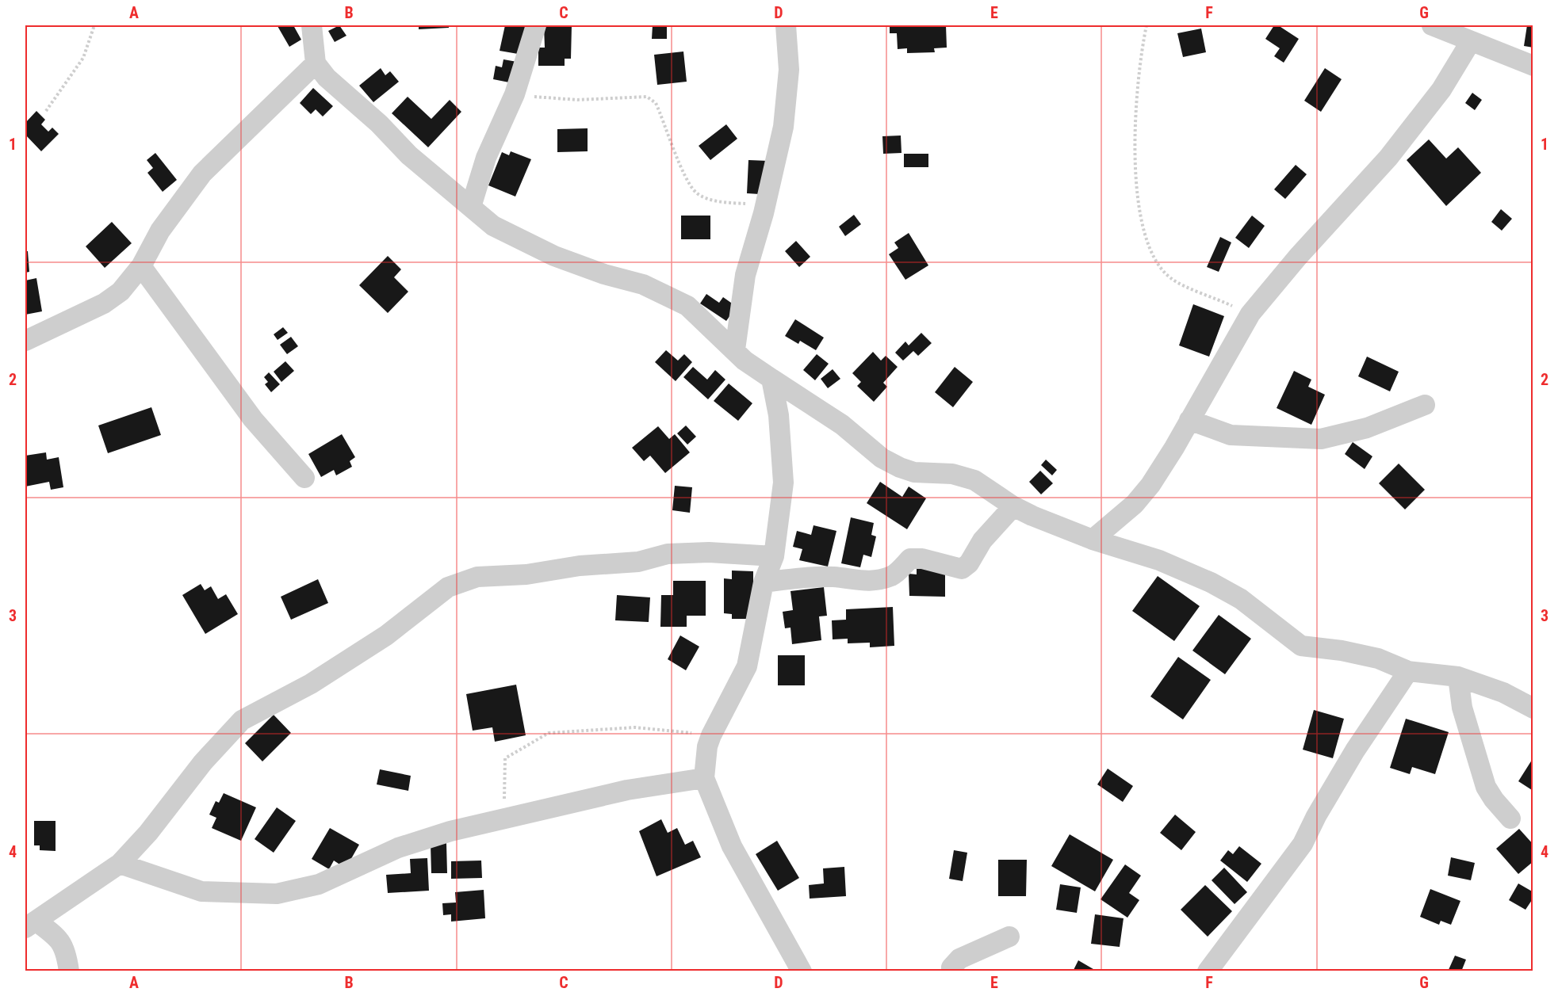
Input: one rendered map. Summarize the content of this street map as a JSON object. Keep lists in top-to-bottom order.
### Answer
{
  "grid": {
    "columns": [
      "A",
      "B",
      "C",
      "D",
      "E",
      "F",
      "G"
    ],
    "rows": [
      "1",
      "2",
      "3",
      "4"
    ]
  }
}
